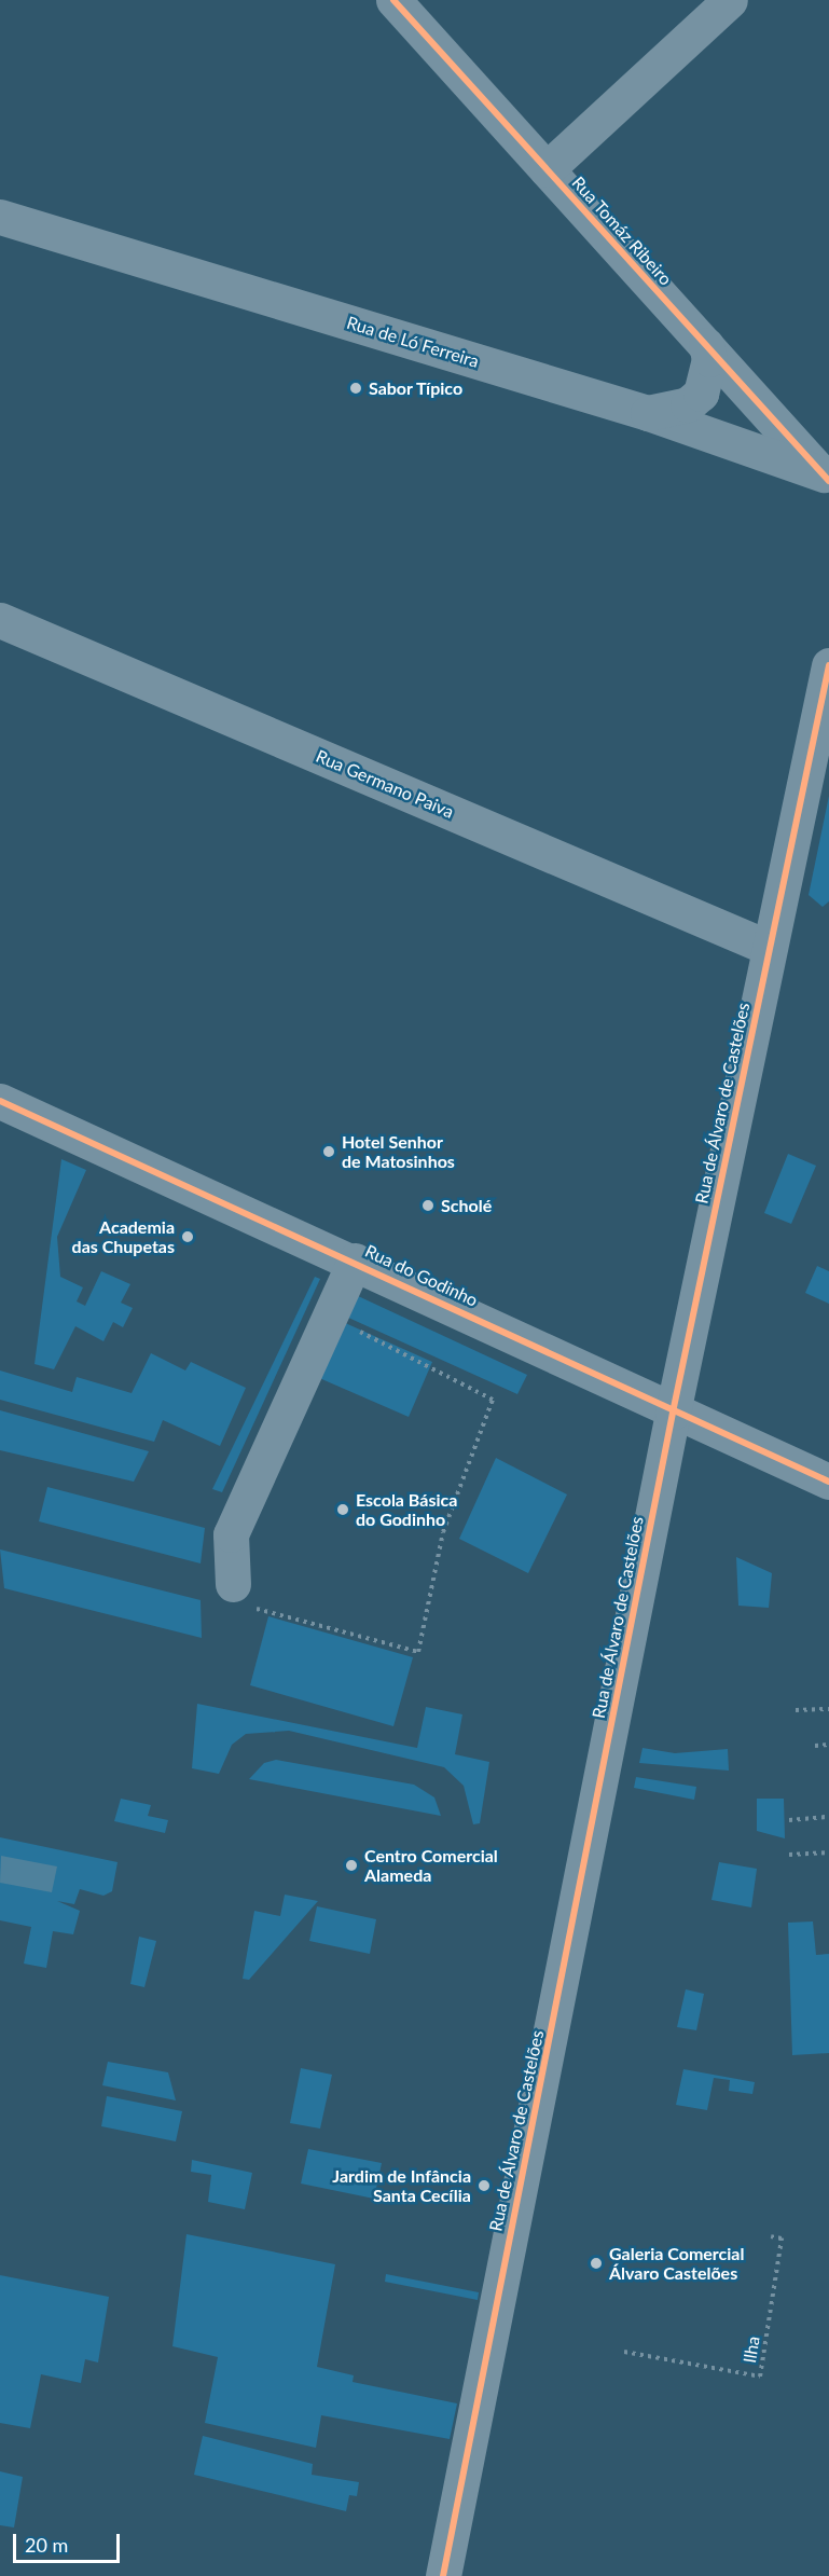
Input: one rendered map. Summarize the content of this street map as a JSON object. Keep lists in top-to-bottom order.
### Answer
{
  "streets": {
    "street": [
      "Rua Tomáz Ribeiro",
      "Rua de Ló Ferreira",
      "Rua Germano Paiva",
      "Rua de Álvaro de Castelões",
      "Rua do Godinho"
    ],
    "path": ["Ilha"]
  },
  "crossings": [
    ["Rua Tomáz Ribeiro", "Rua de Ló Ferreira"],
    ["Rua Germano Paiva", "Rua de Álvaro de Castelões"],
    ["Rua de Álvaro de Castelões", "Rua do Godinho"]
  ],
  "places": [
    "Sabor Típico",
    "Hotel Senhor de Matosinhos",
    "Scholé",
    "Academia das Chupetas",
    "Escola Básica do Godinho",
    "Centro Comercial Alameda",
    "Jardim de Infância Santa Cecília",
    "Galeria Comercial Álvaro Castelões"
  ],
  "scale_bar": "20 m"
}
